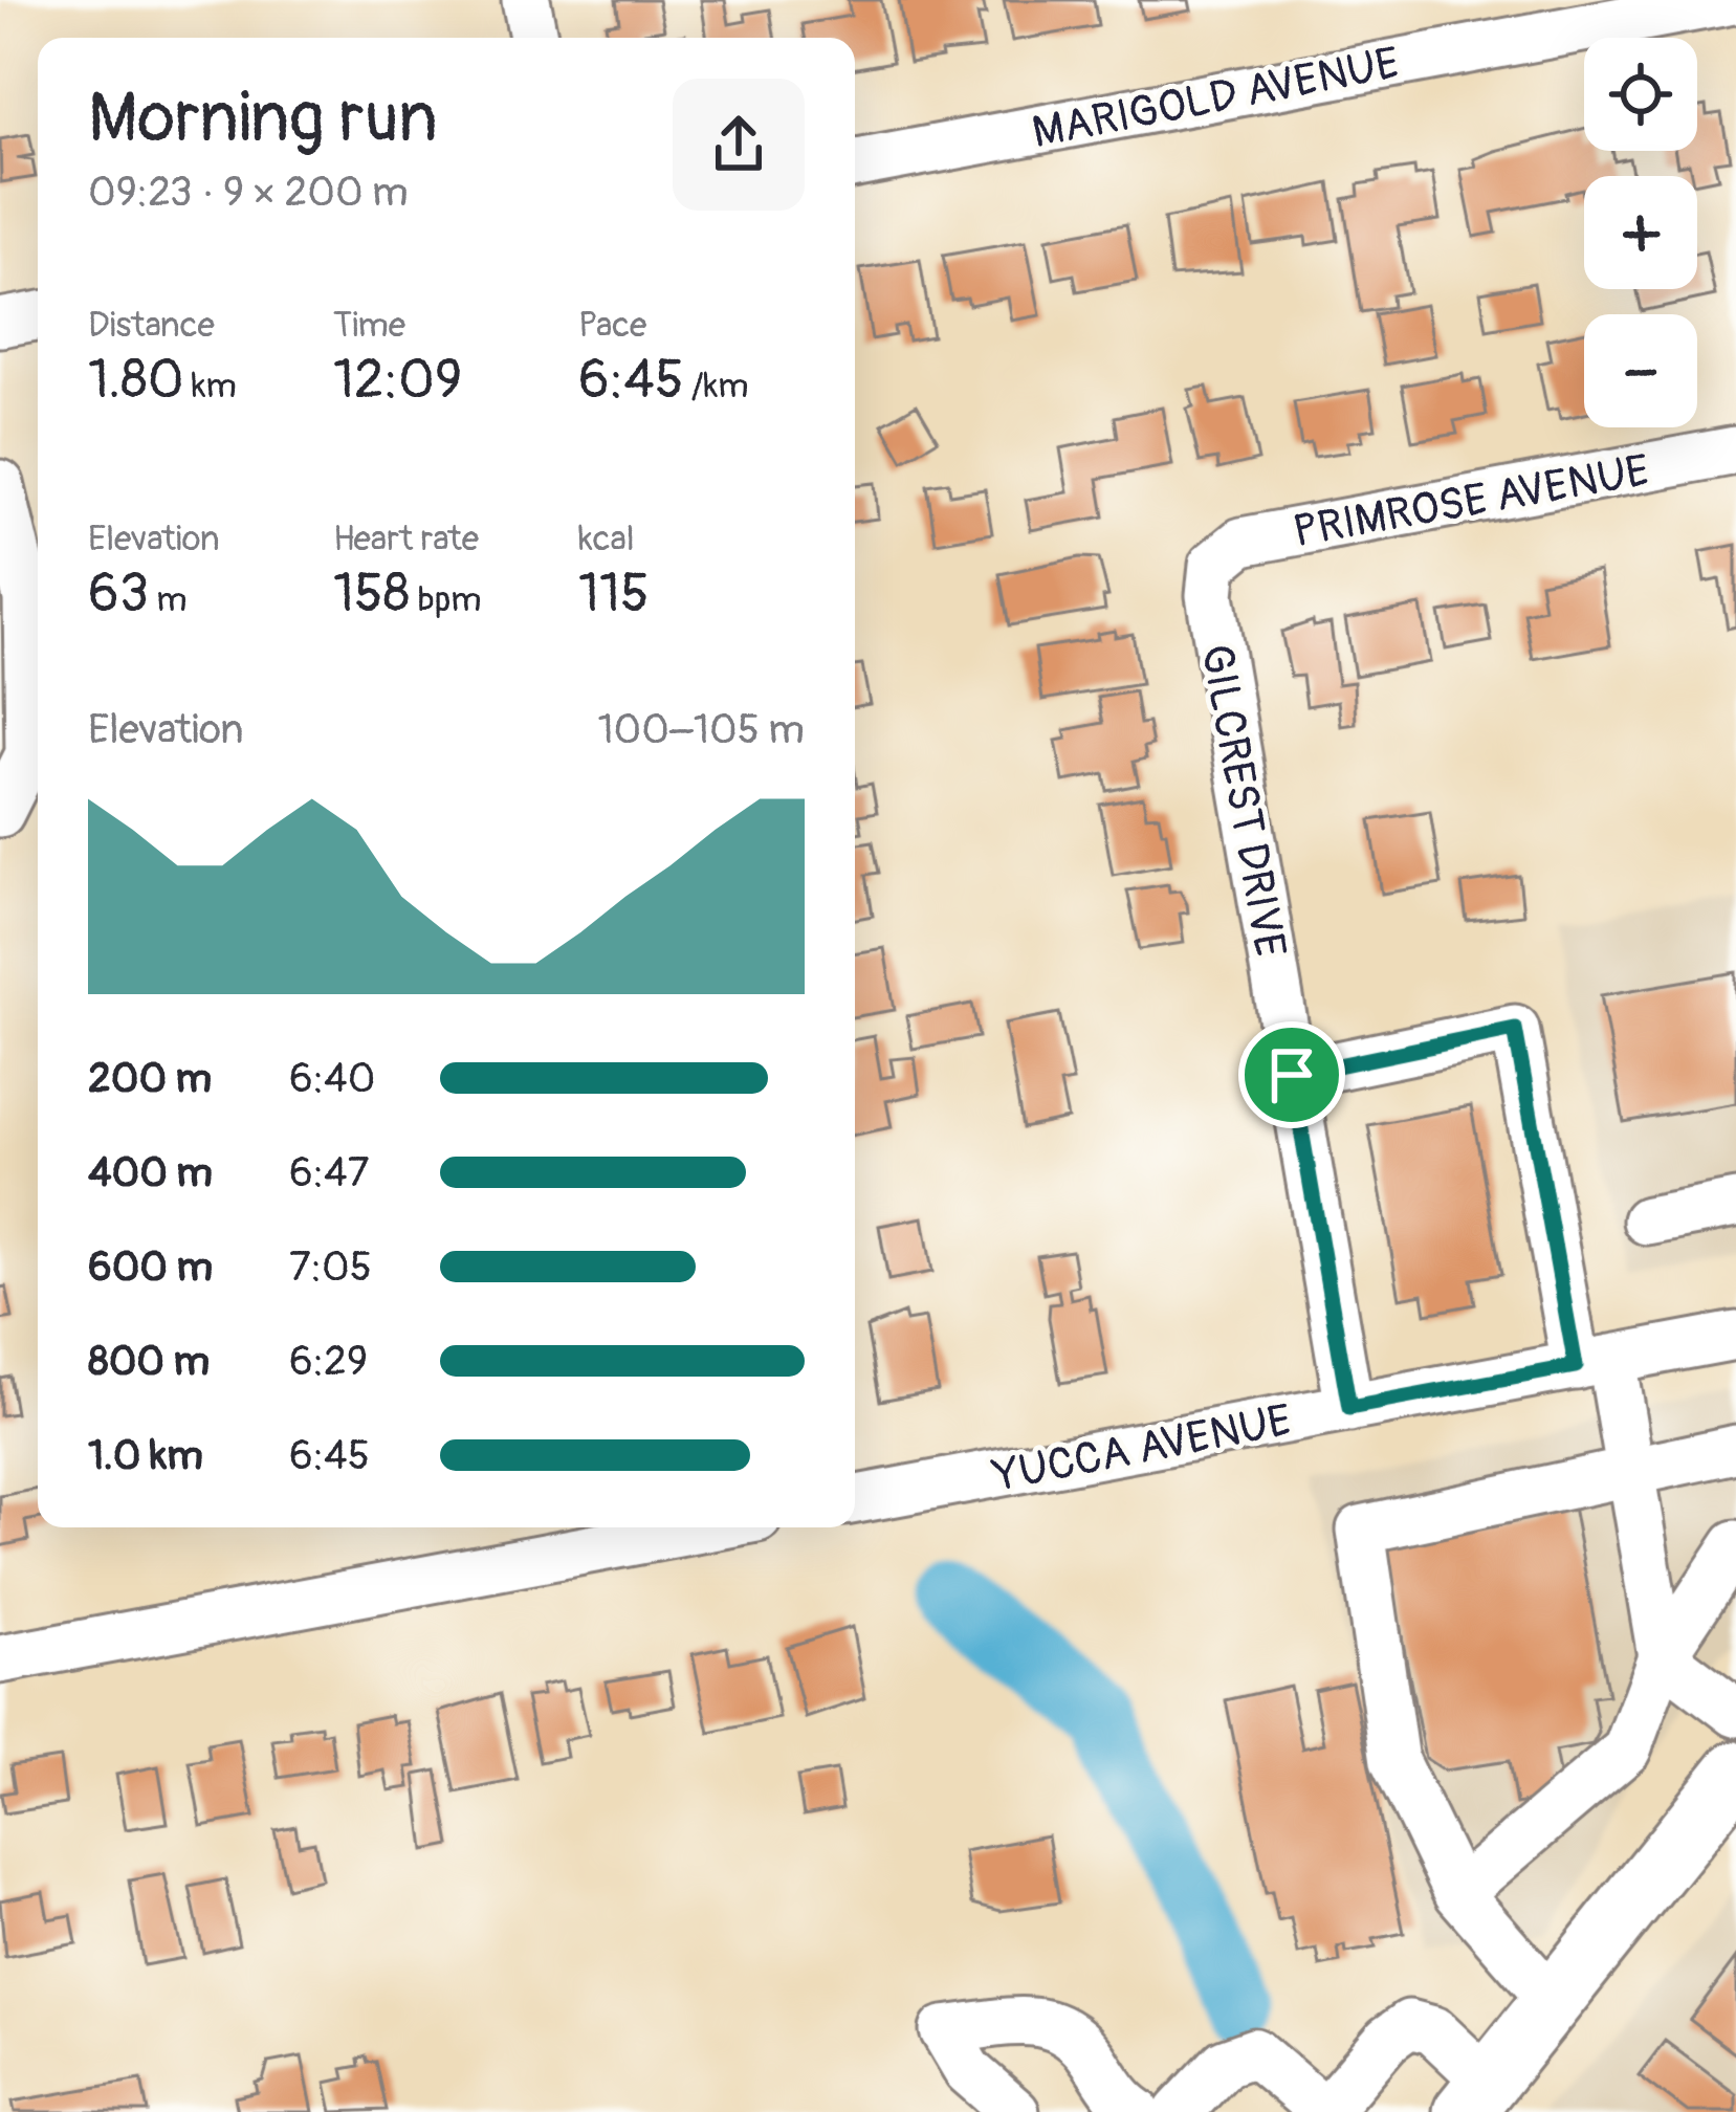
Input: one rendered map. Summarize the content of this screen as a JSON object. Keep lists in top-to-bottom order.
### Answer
{
  "streets": {
    "street": [
      "MARIGOLD AVENUE",
      "PRIMROSE AVENUE",
      "GILCREST DRIVE",
      "YUCCA AVENUE"
    ]
  },
  "crossings": [
    ["PRIMROSE AVENUE", "GILCREST DRIVE"],
    ["GILCREST DRIVE", "YUCCA AVENUE"]
  ],
  "page": {
    "map_buttons": ["+", "−"],
    "heading": ["Morning run", "09:23 · 9 × 200 m"],
    "stats": [
      ["Distance", "1.80 km"],
      ["Time", "12:09"],
      ["Pace", "6:45 /km"],
      ["Elevation", "63 m"],
      ["Heart rate", "158 bpm"],
      ["kcal", "115"]
    ],
    "chart": ["Elevation", "100–105 m"],
    "list": [
      {
        "name": "200 m",
        "note": "6:40"
      },
      {
        "name": "400 m",
        "note": "6:47"
      },
      {
        "name": "600 m",
        "note": "7:05"
      },
      {
        "name": "800 m",
        "note": "6:29"
      },
      {
        "name": "1.0 km",
        "note": "6:45"
      }
    ]
  }
}
